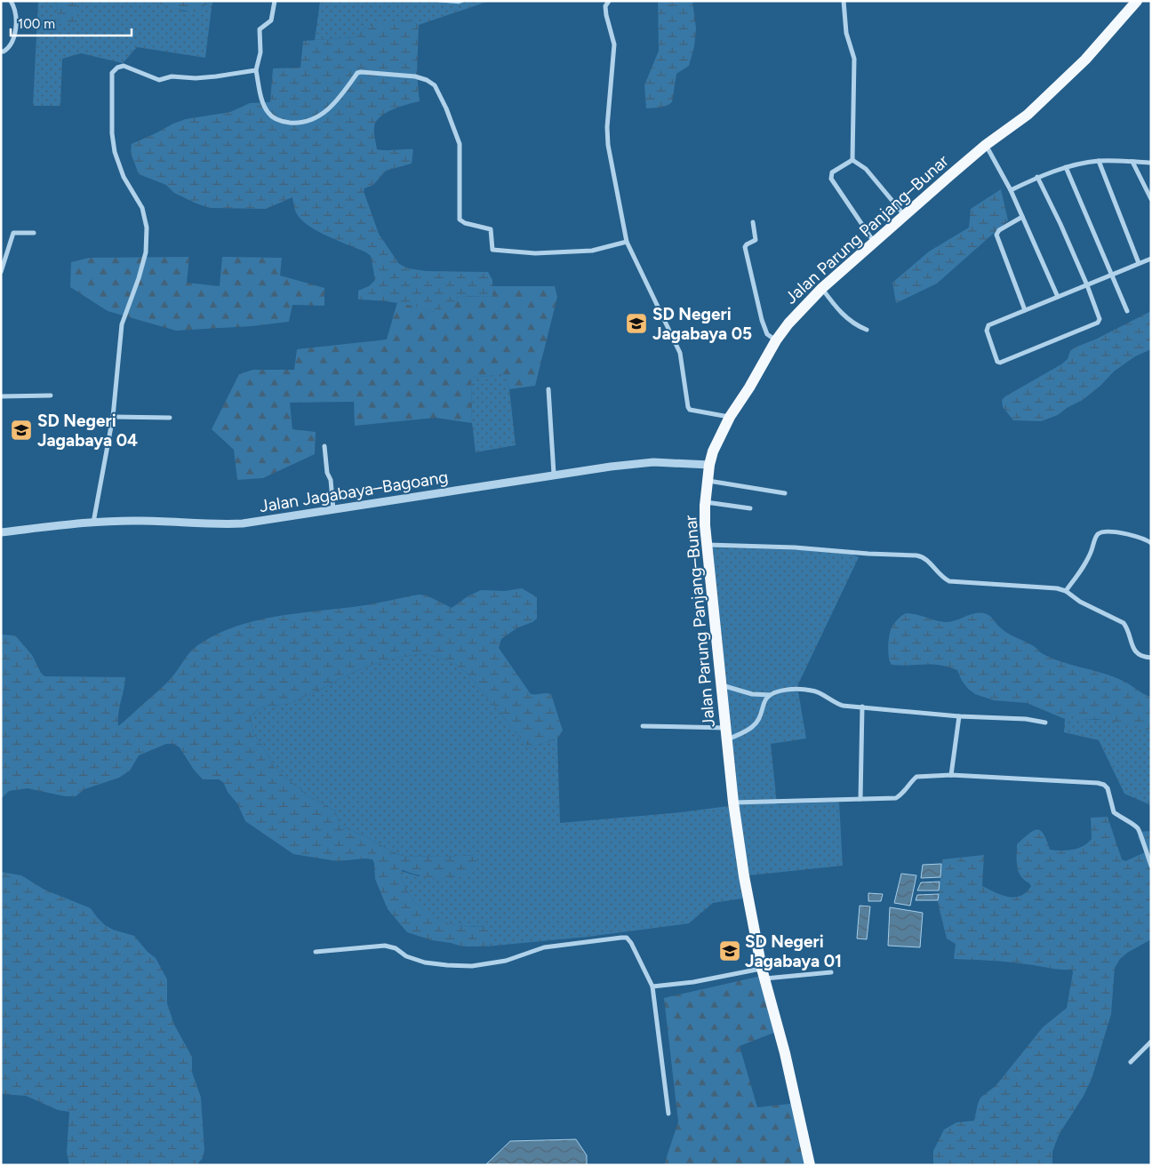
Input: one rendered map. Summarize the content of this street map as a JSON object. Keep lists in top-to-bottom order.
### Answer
{
  "streets": {
    "main road": ["Jalan Parung Panjang–Bunar"],
    "street": ["Jalan Jagabaya–Bagoang"]
  },
  "crossings": [
    ["Jalan Parung Panjang–Bunar", "Jalan Jagabaya–Bagoang"]
  ],
  "places": {
    "school or university": ["SD Negeri Jagabaya 05", "SD Negeri Jagabaya 04", "SD Negeri Jagabaya 01"]
  },
  "scale_bar": "100 m"
}
